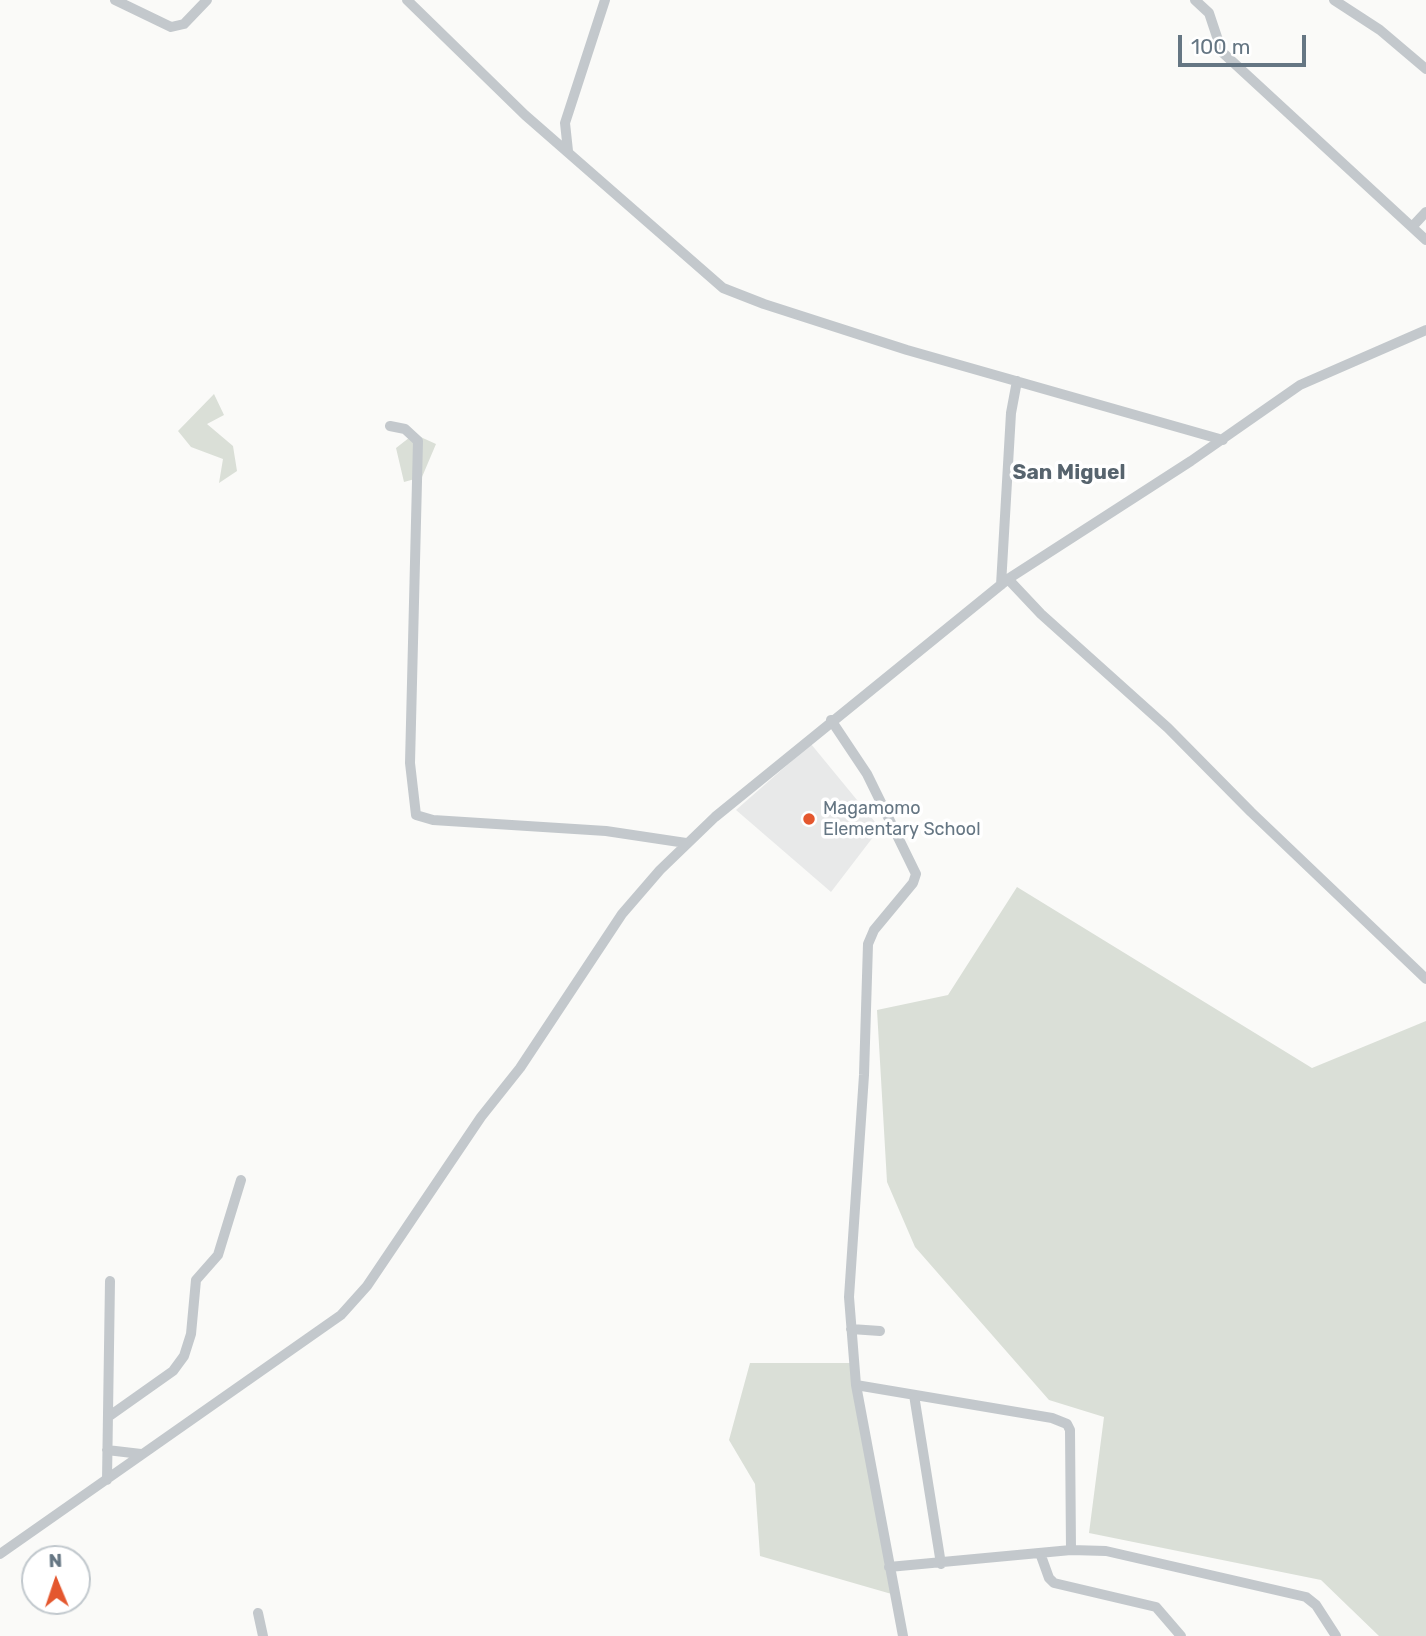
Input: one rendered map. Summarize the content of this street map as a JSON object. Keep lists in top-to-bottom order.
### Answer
{
  "districts": ["San Miguel"],
  "places": ["Magamomo Elementary School"],
  "scale_bar": "100 m",
  "north": "top"
}
